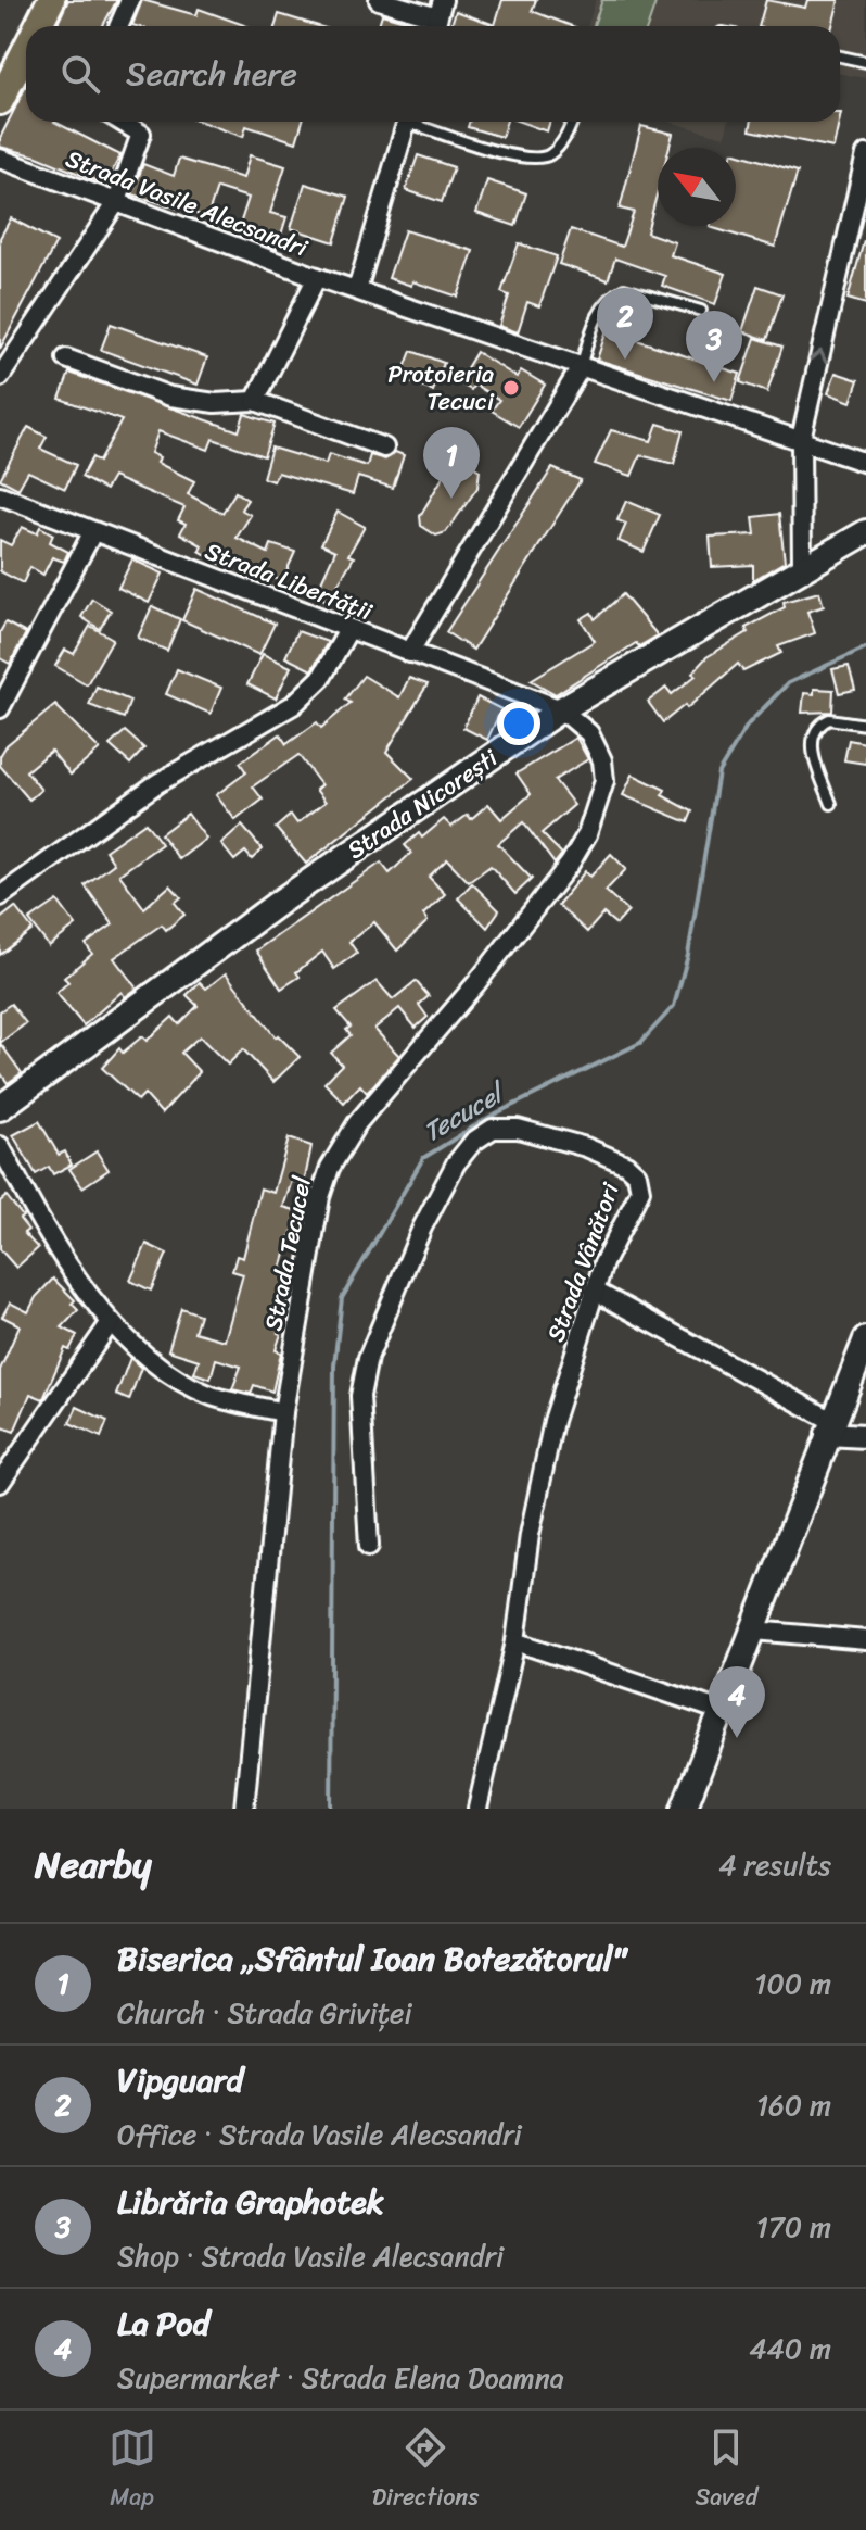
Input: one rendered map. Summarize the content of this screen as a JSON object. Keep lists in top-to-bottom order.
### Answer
{
  "streets": {
    "main road": ["Strada Nicorești"],
    "street": [
      "Strada Vasile Alecsandri",
      "Strada Libertății",
      "Strada Tecucel",
      "Strada Vânători"
    ]
  },
  "crossings": [
    ["Strada Libertății", "Strada Nicorești"],
    ["Strada Libertății", "Strada Tecucel"],
    ["Strada Nicorești", "Strada Tecucel"]
  ],
  "water": ["Tecucel"],
  "places": ["Protoieria Tecuci"],
  "north": "top left",
  "page": {
    "search": "Search here",
    "pins": [
      "2",
      "3",
      "1",
      "4"
    ],
    "heading": ["Nearby", "4 results"],
    "list": [
      {
        "mark": "1",
        "name": "Biserica „Sfântul Ioan Botezătorul\"",
        "note": "Church · Strada Griviței",
        "value": "100 m"
      },
      {
        "mark": "2",
        "name": "Vipguard",
        "note": "Office · Strada Vasile Alecsandri",
        "value": "160 m"
      },
      {
        "mark": "3",
        "name": "Librăria Graphotek",
        "note": "Shop · Strada Vasile Alecsandri",
        "value": "170 m"
      },
      {
        "mark": "4",
        "name": "La Pod",
        "note": "Supermarket · Strada Elena Doamna",
        "value": "440 m"
      }
    ],
    "nav": ["Map", "Directions", "Saved"]
  }
}
